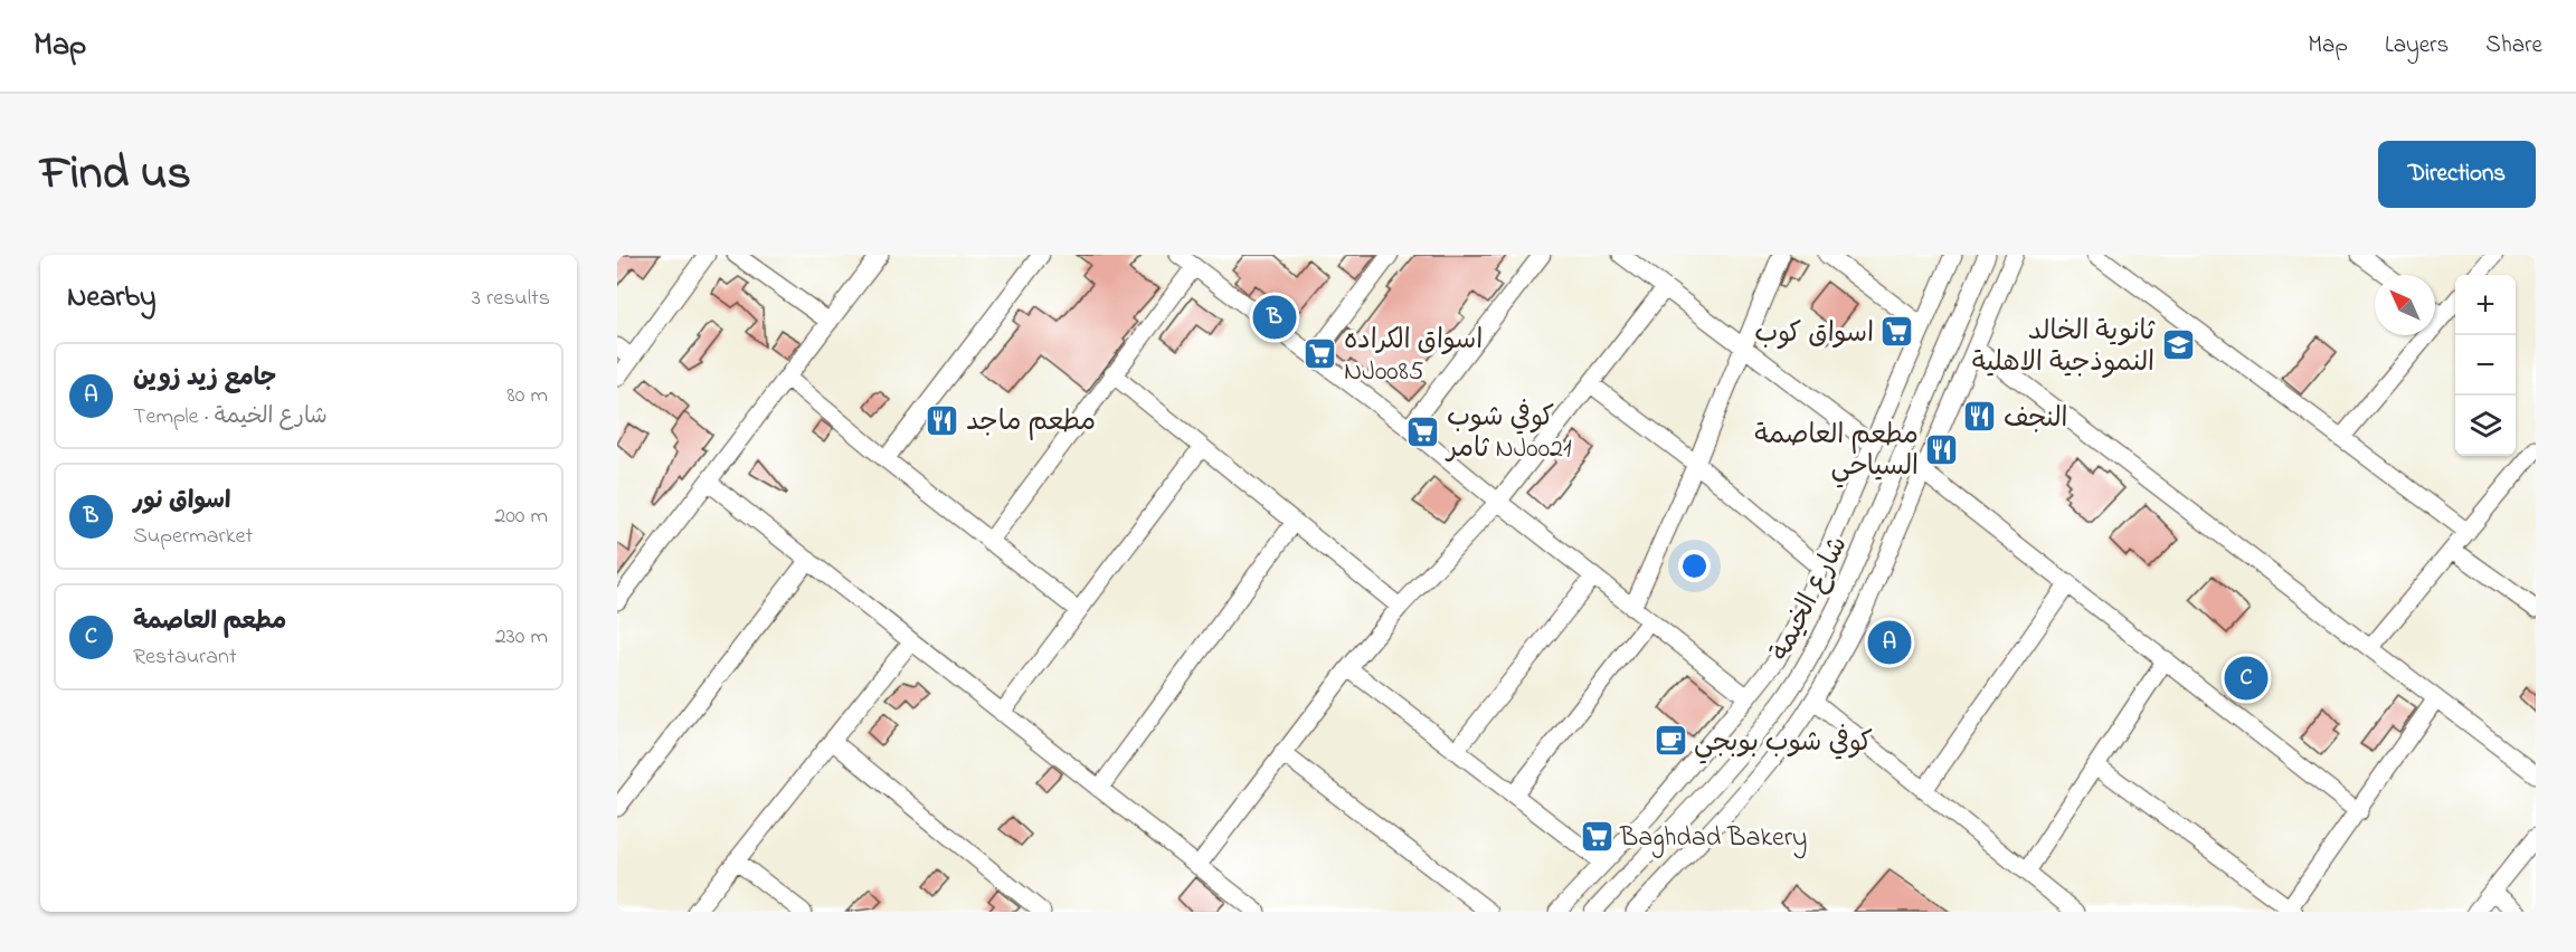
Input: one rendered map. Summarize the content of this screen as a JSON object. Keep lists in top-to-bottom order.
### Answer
{
  "streets": {
    "street": ["شارع الخيمة"]
  },
  "places": {
    "supermarket": [
      "اسواق كوب",
      "اسواق الكراده NJ0085",
      "كوفي شوب ثامر NJ0021",
      "Baghdad Bakery"
    ],
    "school or university": ["ثانوية الخالد النموذجية الاهلية"],
    "restaurant": ["النجف", "مطعم ماجد", "مطعم العاصمة السياحي"],
    "cafe": ["كوفي شوب بوبجي"]
  },
  "north": "top left",
  "page": {
    "header": "Map",
    "nav": ["Map", "Layers", "Share"],
    "title": "Find us",
    "buttons": "Directions",
    "heading": ["Nearby", "3 results"],
    "map_buttons": ["+", "−"],
    "pins": ["B", "A", "C"],
    "list": [
      {
        "mark": "A",
        "name": "جامع زيد زوين",
        "note": "Temple · شارع الخيمة",
        "value": "80 m"
      },
      {
        "mark": "B",
        "name": "اسواق نور",
        "note": "Supermarket",
        "value": "200 m"
      },
      {
        "mark": "C",
        "name": "مطعم العاصمة",
        "note": "Restaurant",
        "value": "230 m"
      }
    ]
  }
}
